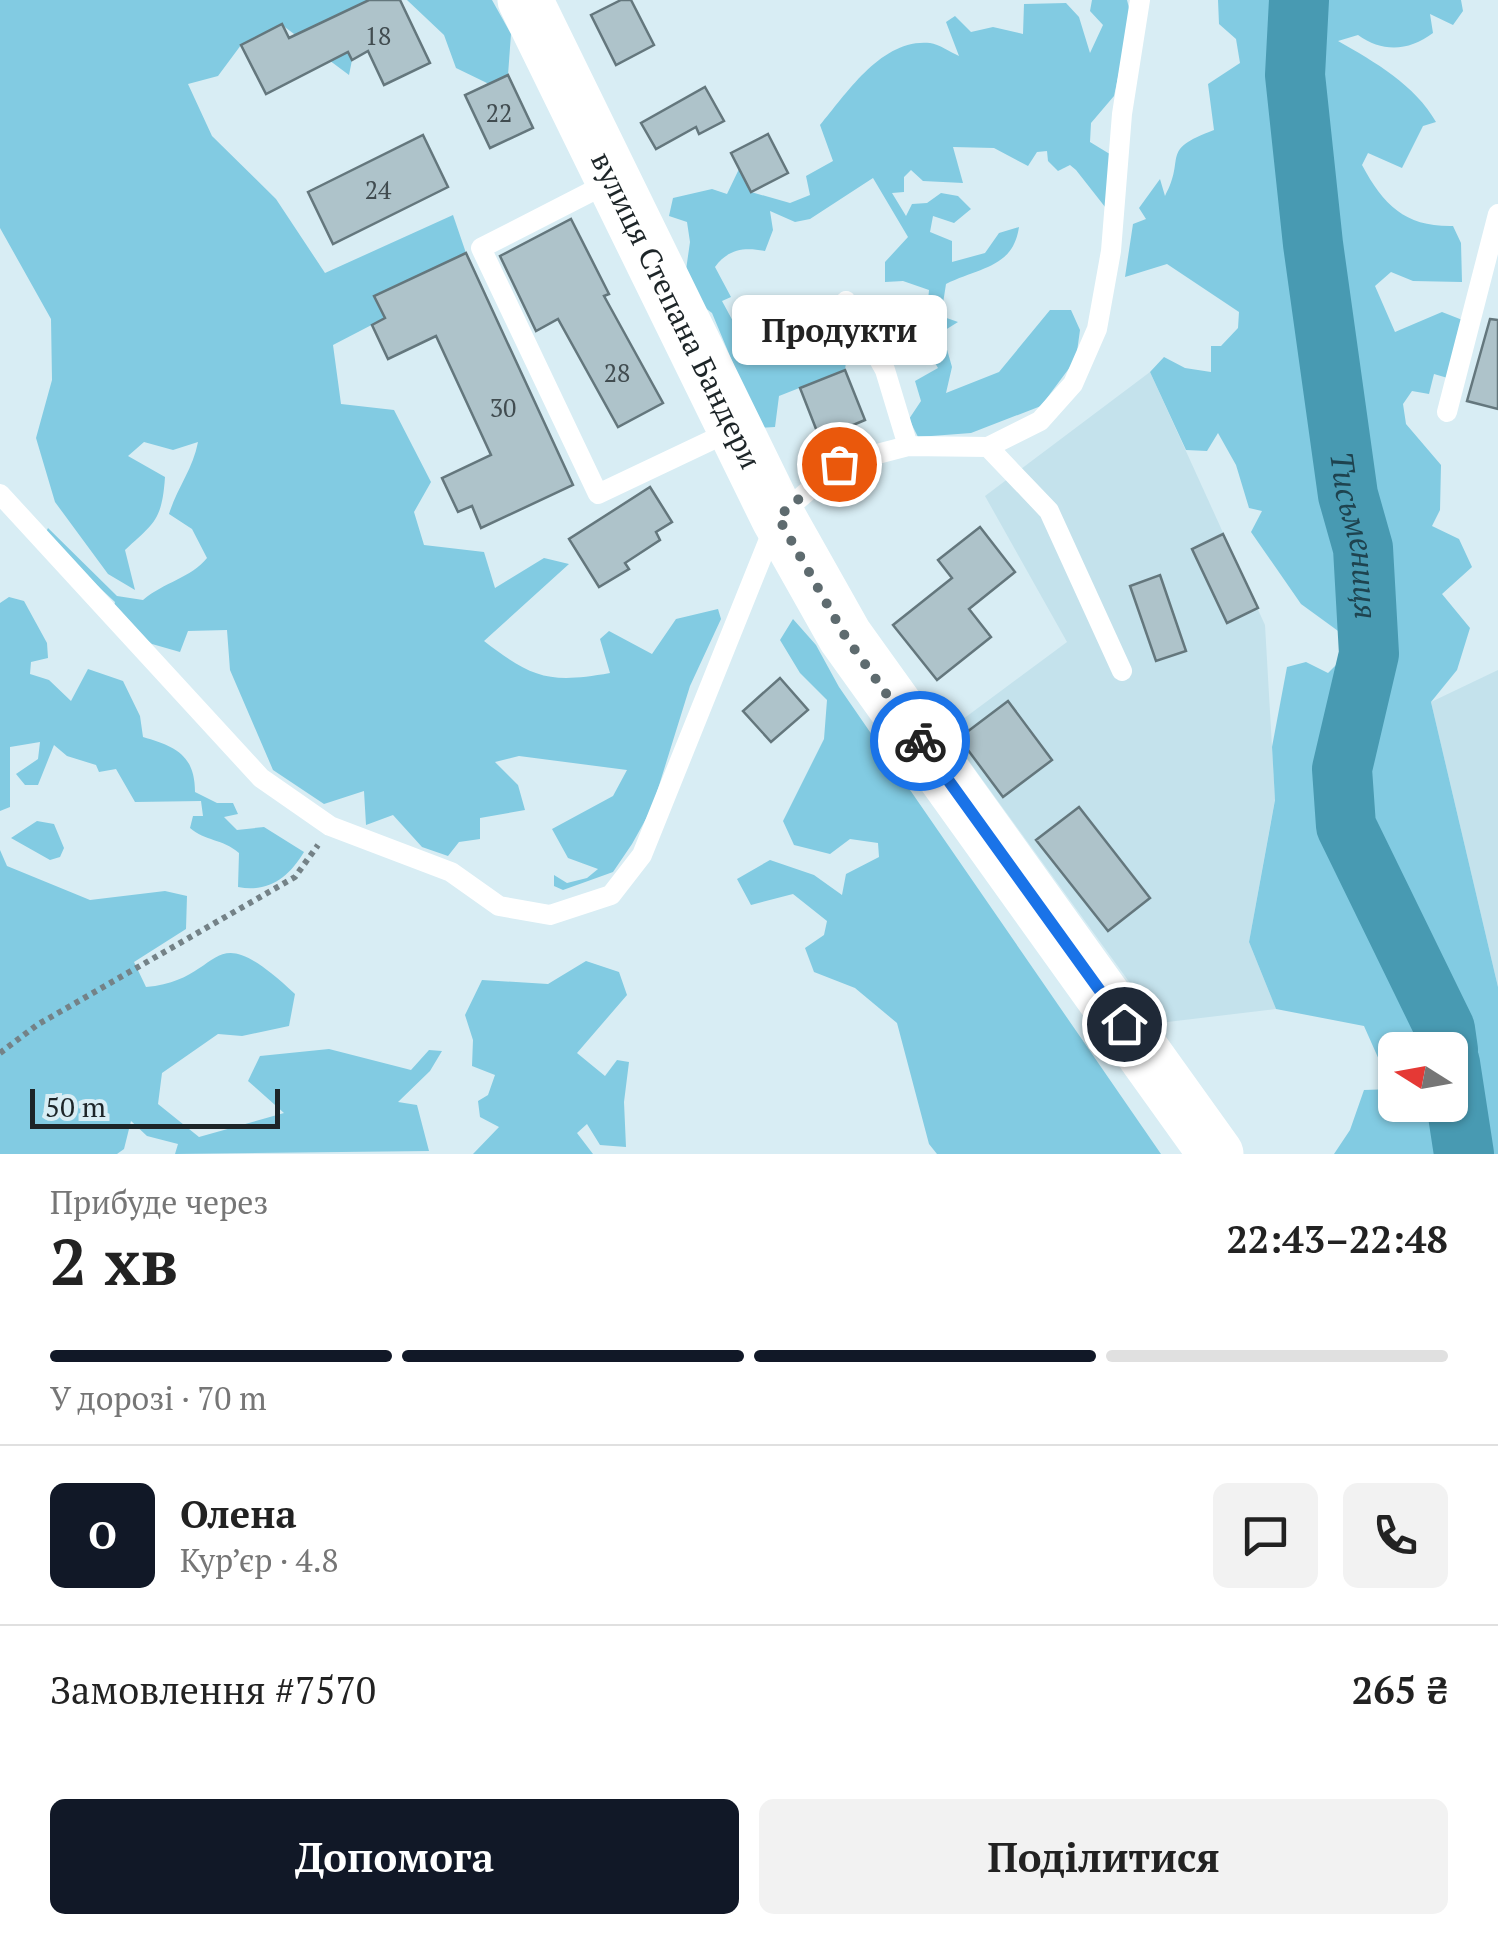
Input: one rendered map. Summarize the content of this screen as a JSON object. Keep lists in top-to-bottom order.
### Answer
{
  "streets": {
    "main road": ["вулиця Степана Бандери"]
  },
  "water": ["Тисьмениця"],
  "places": ["Продукти"],
  "house_numbers": [
    "18",
    "22",
    "24",
    "28",
    "30"
  ],
  "scale_bar": "50 m",
  "north": "left",
  "page": {
    "bubble": "Продукти",
    "scale": "50 m",
    "heading": ["2 хв", "Прибуде через", "22:43–22:48"],
    "panel": [
      "Олена",
      "Кур’єр · 4.8",
      "Замовлення #7570",
      "265 ₴"
    ],
    "bar": "У дорозі · 70 m",
    "round": "О",
    "buttons": ["Допомога", "Поділитися"]
  }
}
